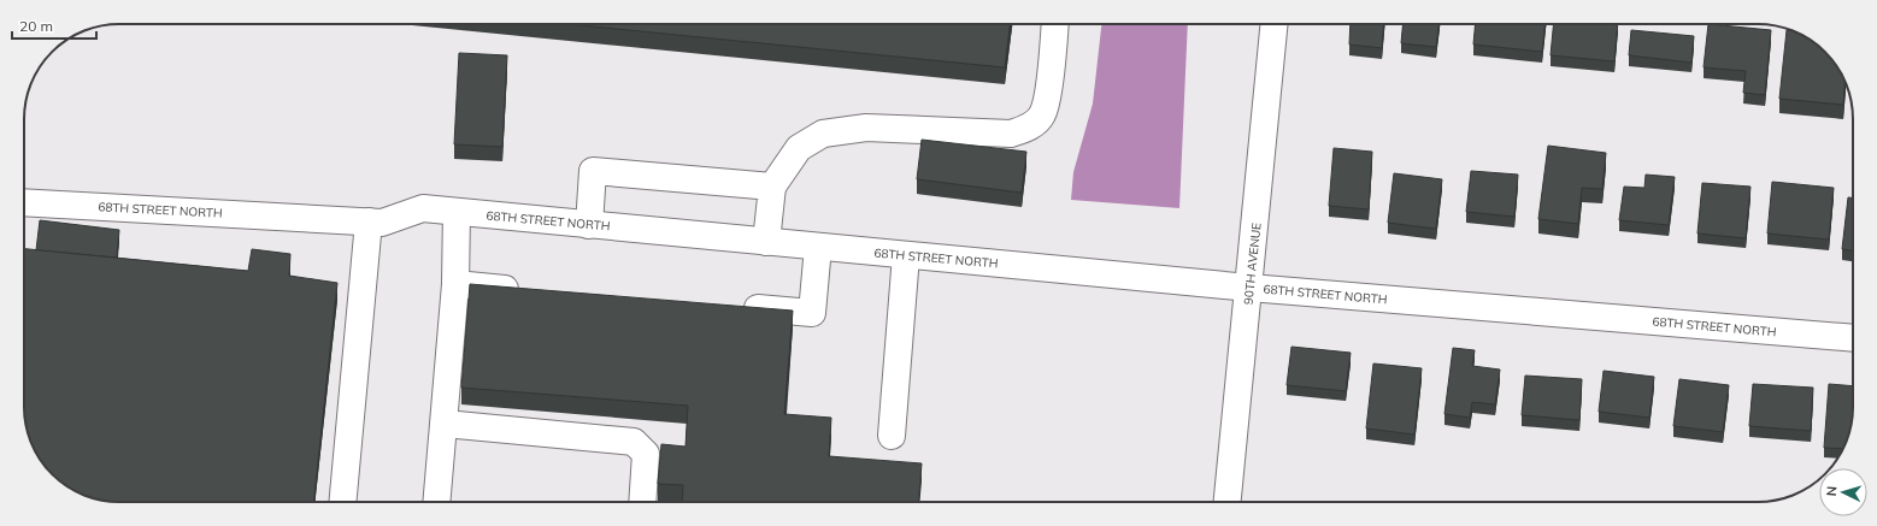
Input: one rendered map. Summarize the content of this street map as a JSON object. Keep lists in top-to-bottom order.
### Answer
{
  "streets": {
    "street": ["68TH STREET NORTH", "90TH AVENUE"]
  },
  "crossings": [
    ["68TH STREET NORTH", "90TH AVENUE"]
  ],
  "scale_bar": "20 m",
  "north": "left"
}
